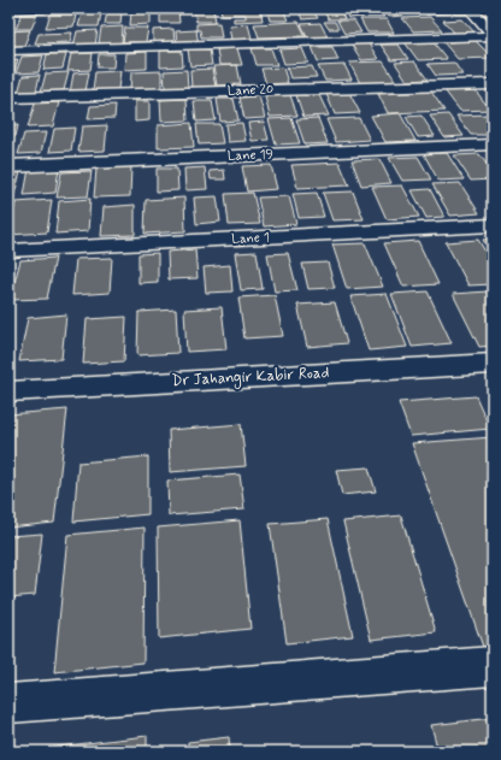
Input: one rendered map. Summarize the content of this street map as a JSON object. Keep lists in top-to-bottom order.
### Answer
{
  "streets": {
    "street": [
      "Lane 20",
      "Lane 19",
      "Lane 1",
      "Dr Jahangir Kabir Road"
    ]
  }
}
